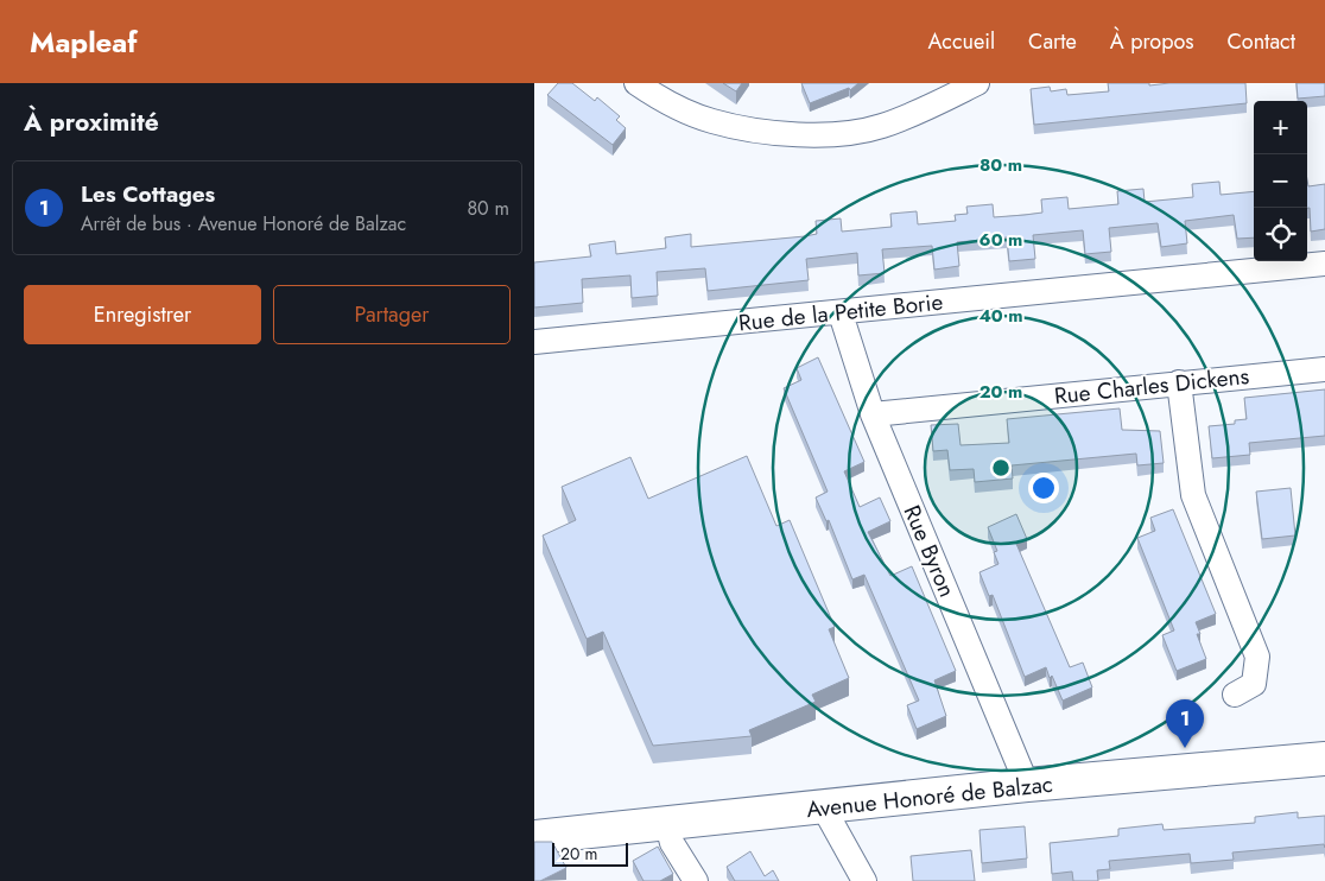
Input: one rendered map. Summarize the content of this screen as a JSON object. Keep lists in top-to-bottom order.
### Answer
{
  "streets": {
    "main road": ["Avenue Honoré de Balzac"],
    "street": ["Rue de la Petite Borie", "Rue Charles Dickens", "Rue Byron"]
  },
  "crossings": [
    ["Rue de la Petite Borie", "Rue Byron"],
    ["Rue Charles Dickens", "Rue Byron"],
    ["Rue Byron", "Avenue Honoré de Balzac"]
  ],
  "scale_bar": "20 m",
  "page": {
    "header": "Mapleaf",
    "nav": [
      "Accueil",
      "Carte",
      "À propos",
      "Contact"
    ],
    "heading": "À proximité",
    "map_buttons": ["+", "−"],
    "list": [
      {
        "mark": "1",
        "name": "Les Cottages",
        "note": "Arrêt de bus · Avenue Honoré de Balzac",
        "value": "80 m"
      }
    ],
    "buttons": ["Enregistrer", "Partager"],
    "pins": "1",
    "scale": "20 m"
  },
  "rings": [
    "80 m",
    "60 m",
    "40 m",
    "20 m"
  ]
}
